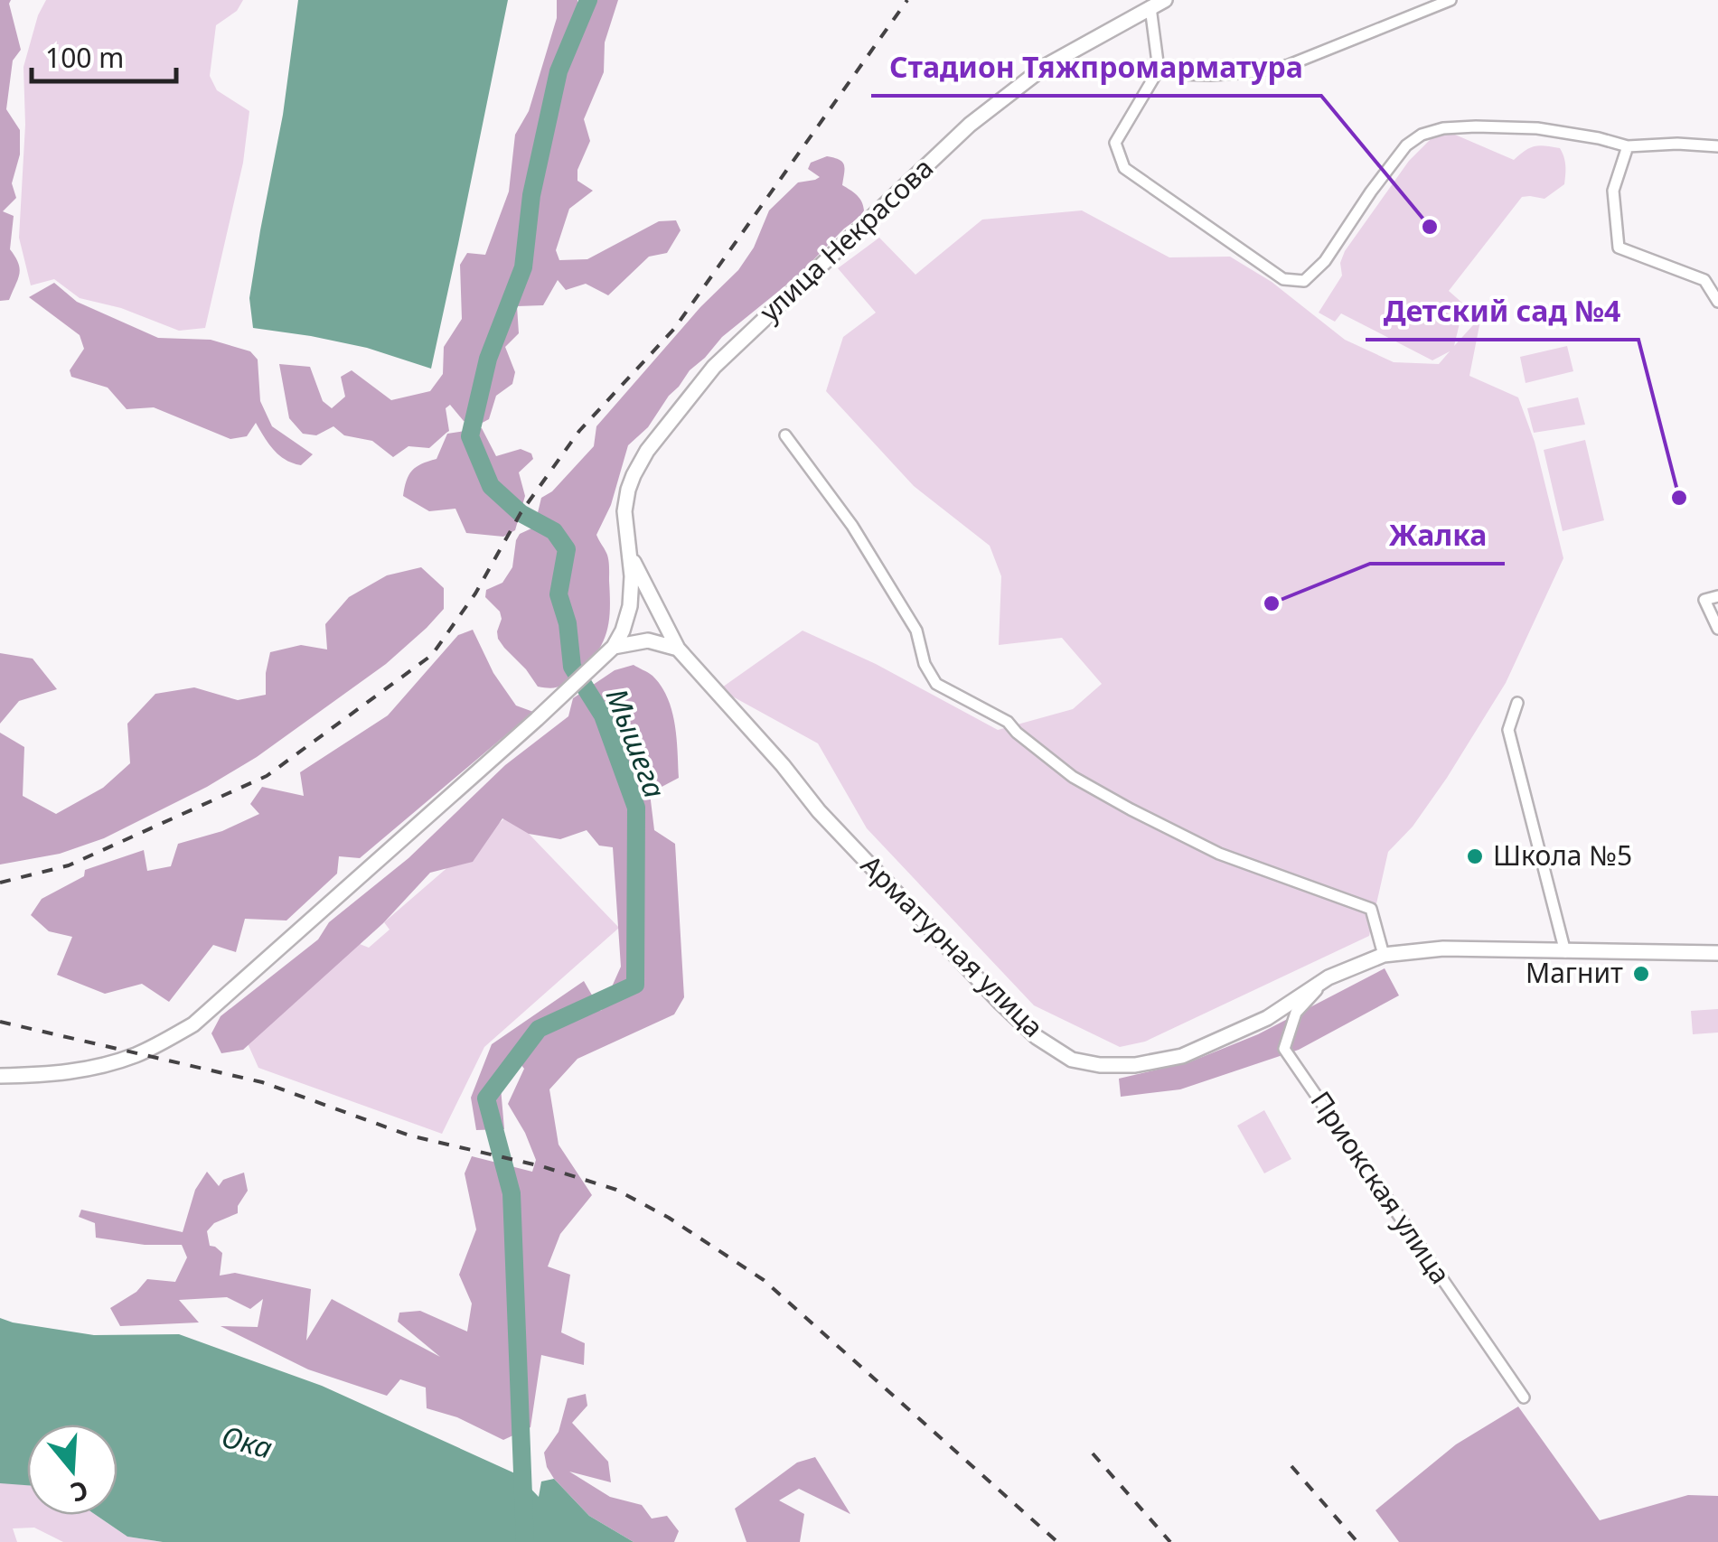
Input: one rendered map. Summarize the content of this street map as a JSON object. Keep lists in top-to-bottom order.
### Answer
{
  "streets": {
    "main road": ["улица Некрасова", "Арматурная улица"],
    "street": ["Приокская улица"]
  },
  "crossings": [
    ["улица Некрасова", "Арматурная улица"],
    ["Арматурная улица", "Приокская улица"]
  ],
  "water": ["Мышега", "Ока"],
  "places": [
    "Стадион Тяжпромарматура",
    "Детский сад №4",
    "Жалка",
    "Школа №5",
    "Магнит"
  ],
  "scale_bar": "100 m",
  "north": "bottom"
}
